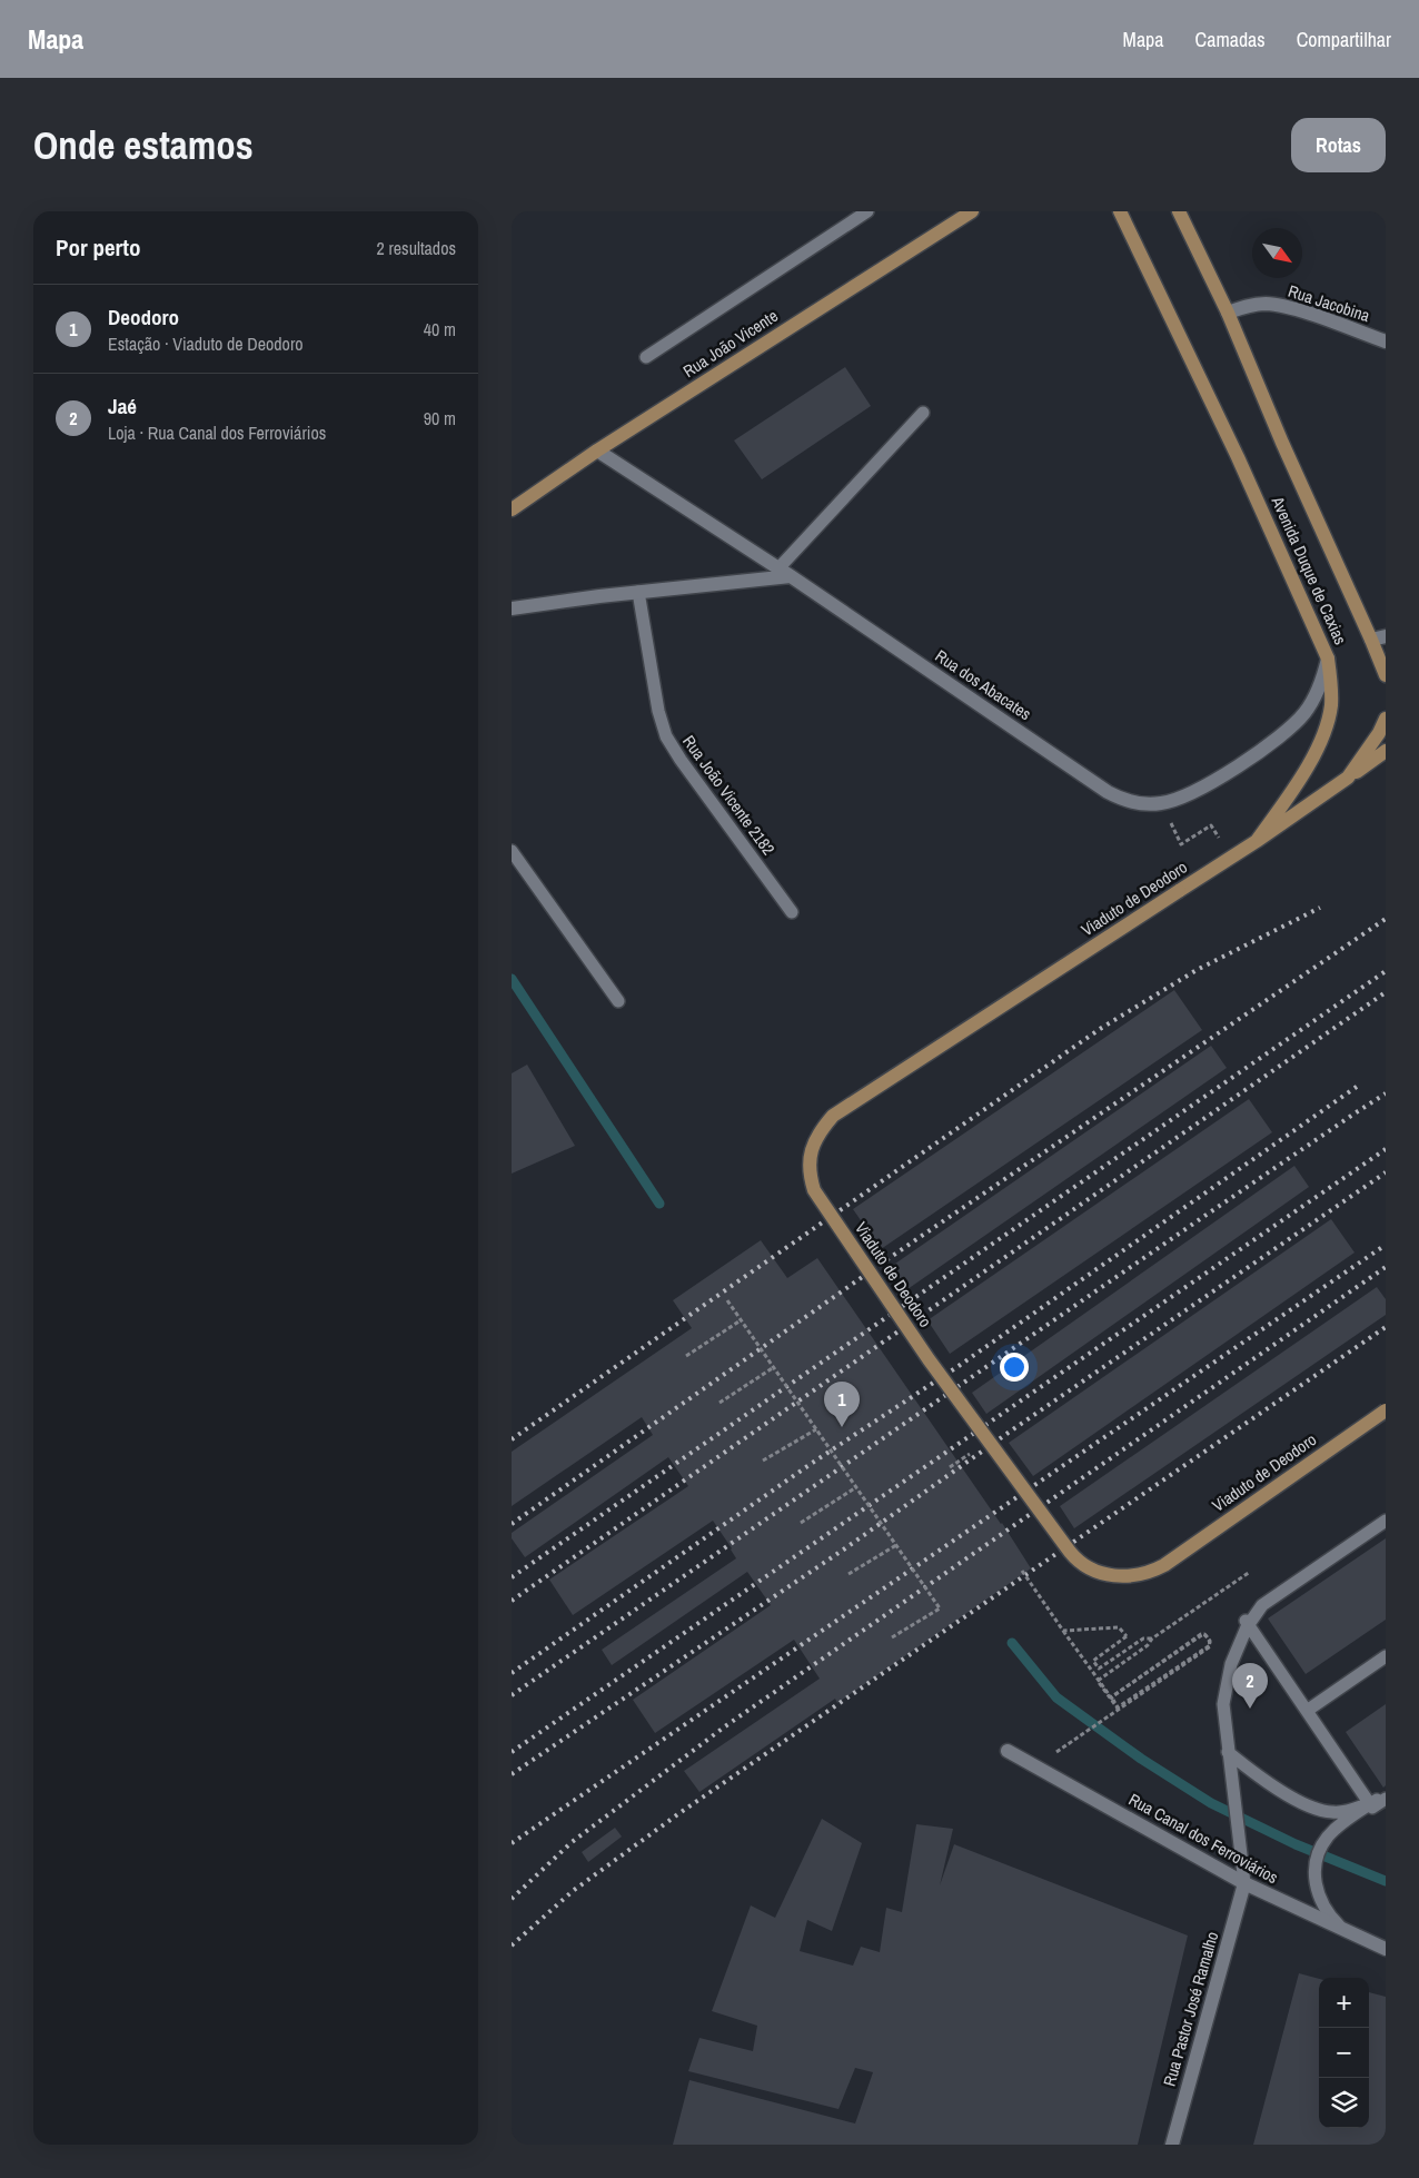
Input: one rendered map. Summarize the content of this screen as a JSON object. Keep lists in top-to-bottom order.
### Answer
{
  "streets": {
    "main road": ["Rua João Vicente", "Avenida Duque de Caxias", "Viaduto de Deodoro"],
    "street": [
      "Rua Jacobina",
      "Rua dos Abacates",
      "Rua Canal dos Ferroviários",
      "Rua Pastor José Ramalho"
    ],
    "lane": ["Rua João Vicente 2182"]
  },
  "crossings": [
    ["Rua Jacobina", "Avenida Duque de Caxias"],
    ["Rua João Vicente", "Rua dos Abacates"],
    ["Avenida Duque de Caxias", "Rua dos Abacates"],
    ["Avenida Duque de Caxias", "Viaduto de Deodoro"],
    ["Rua Canal dos Ferroviários", "Rua Pastor José Ramalho"]
  ],
  "north": "bottom right",
  "page": {
    "header": "Mapa",
    "nav": ["Mapa", "Camadas", "Compartilhar"],
    "buttons": "Rotas",
    "title": "Onde estamos",
    "heading": ["Por perto", "2 resultados"],
    "list": [
      {
        "mark": "1",
        "name": "Deodoro",
        "note": "Estação · Viaduto de Deodoro",
        "value": "40 m"
      },
      {
        "mark": "2",
        "name": "Jaé",
        "note": "Loja · Rua Canal dos Ferroviários",
        "value": "90 m"
      }
    ],
    "pins": ["1", "2"],
    "map_buttons": ["+", "−"]
  }
}
